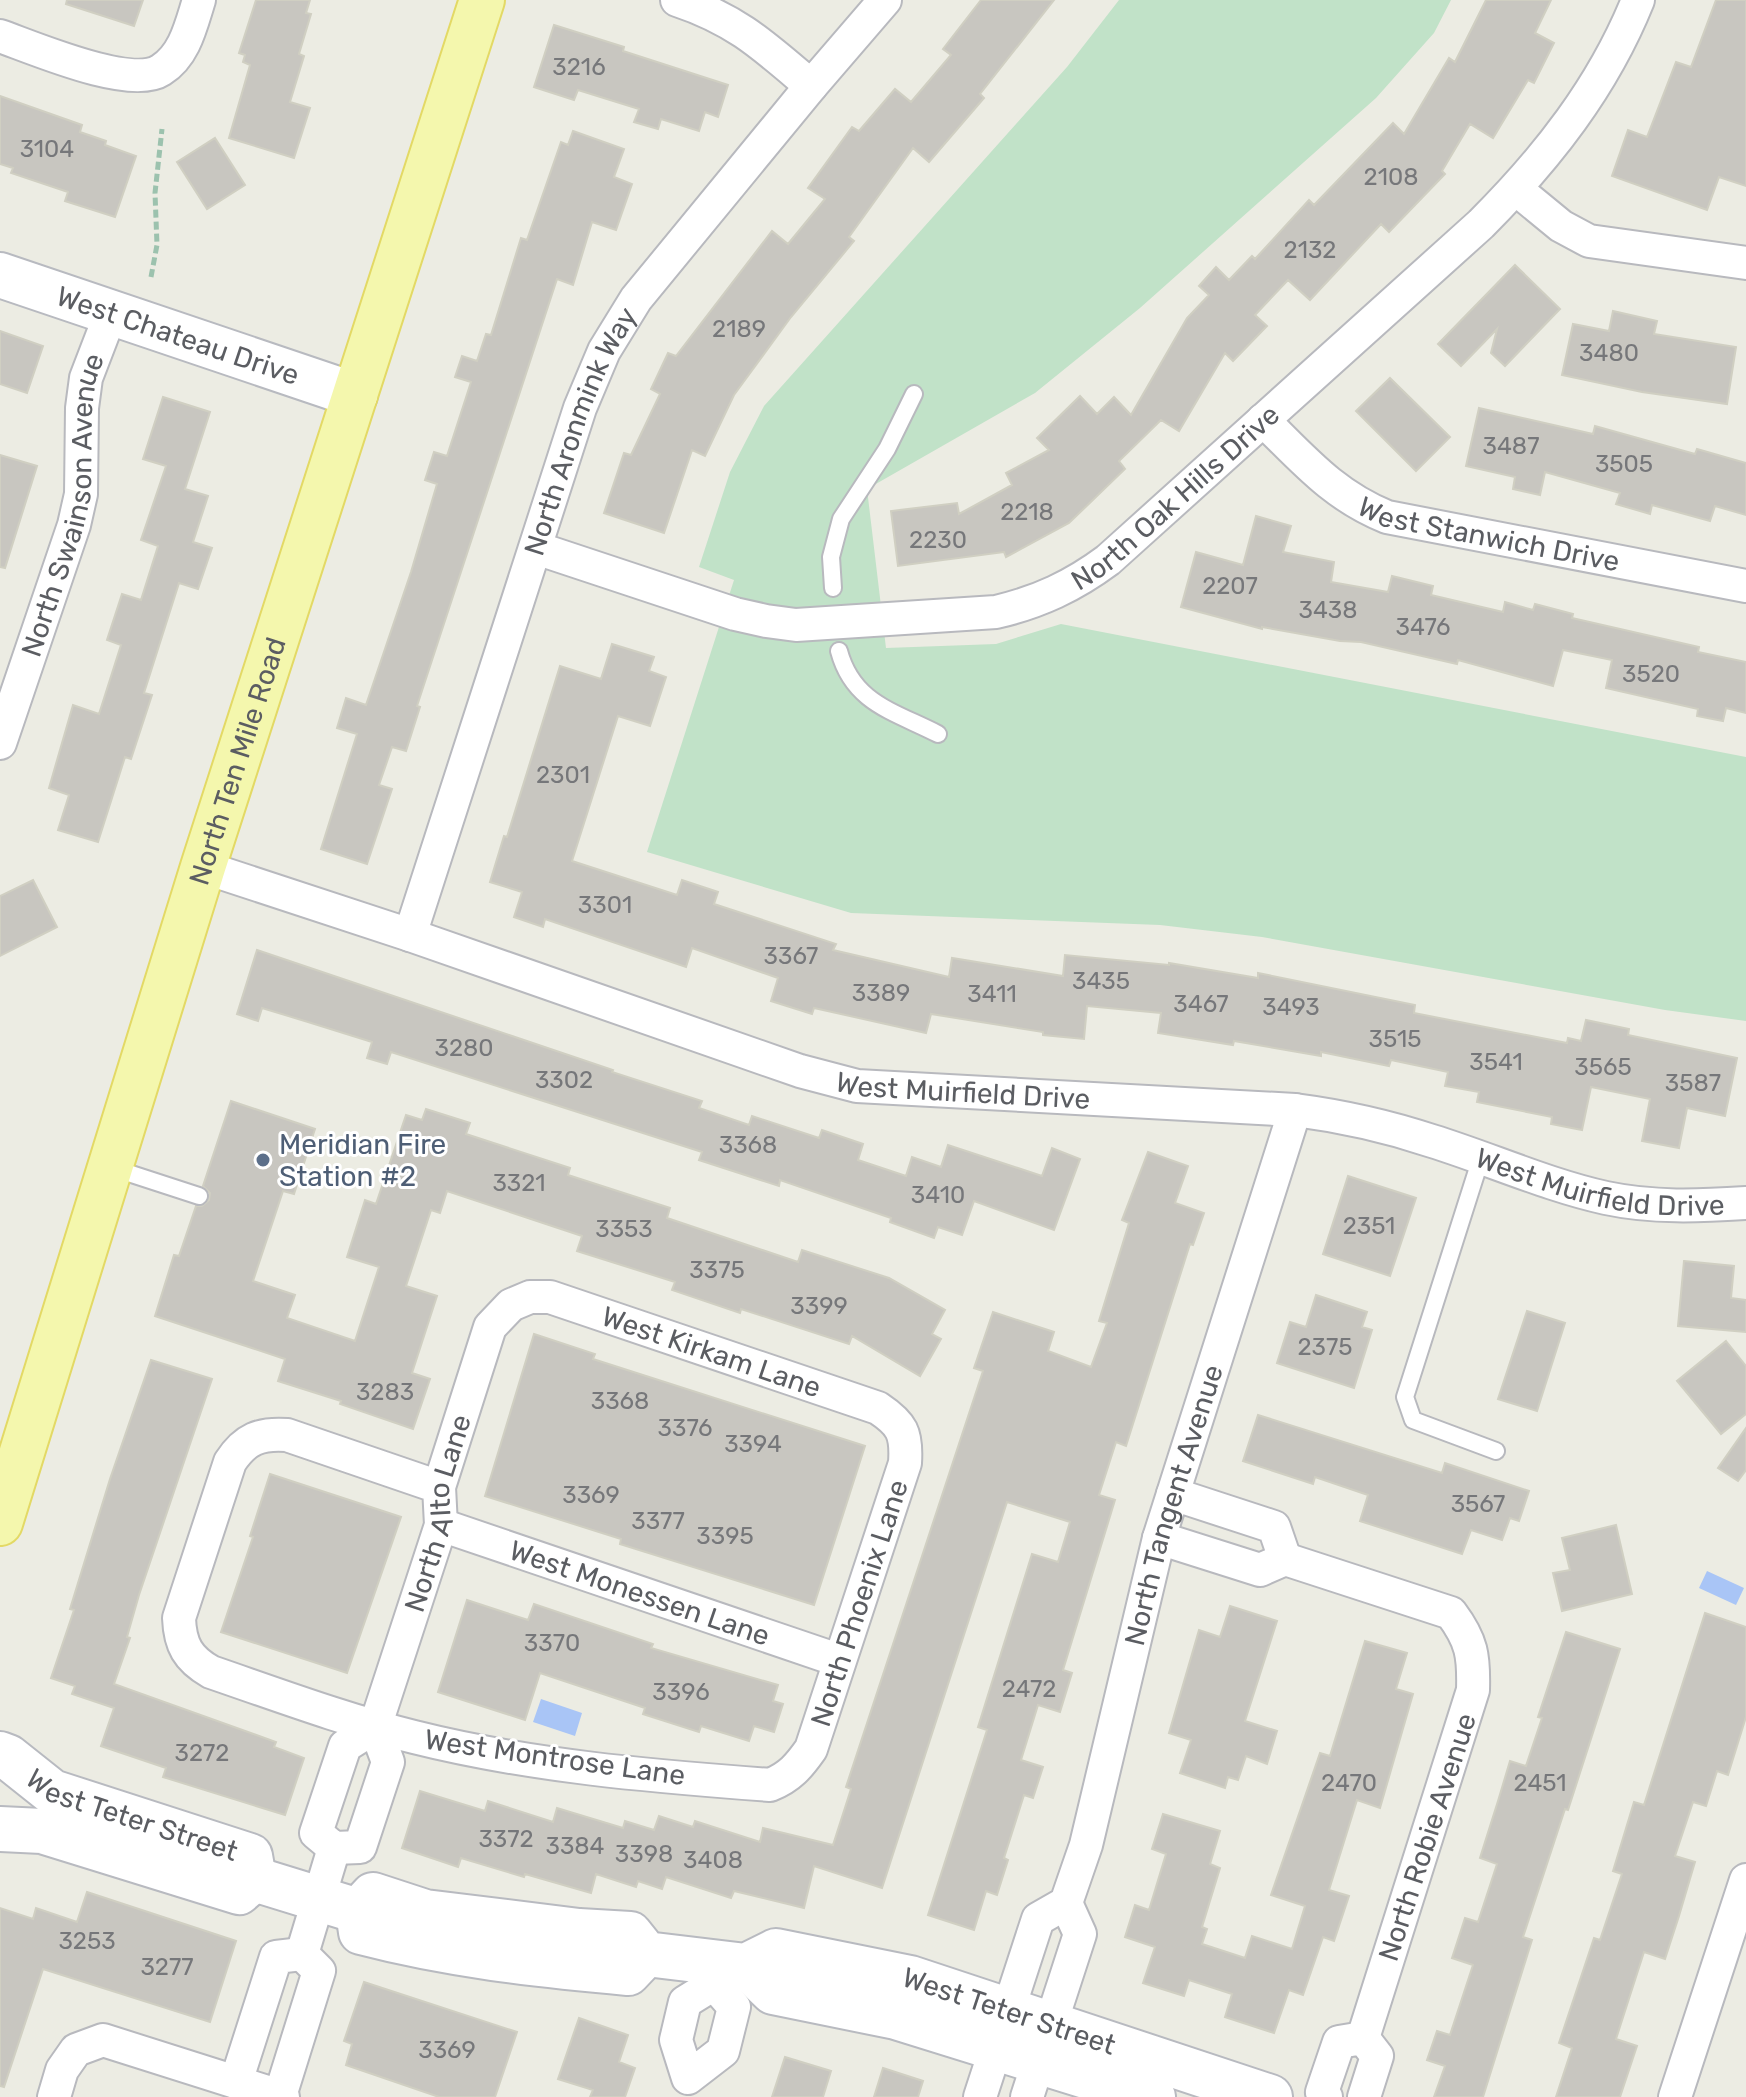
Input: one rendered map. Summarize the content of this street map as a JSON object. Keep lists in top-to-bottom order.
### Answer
{
  "streets": {
    "main road": ["North Ten Mile Road"],
    "street": [
      "West Chateau Drive",
      "North Aronmink Way",
      "North Oak Hills Drive",
      "North Swainson Avenue",
      "West Stanwich Drive",
      "West Muirfield Drive",
      "West Kirkam Lane",
      "North Tangent Avenue",
      "North Alto Lane",
      "West Monessen Lane",
      "North Phoenix Lane",
      "West Montrose Lane",
      "West Teter Street",
      "North Robie Avenue"
    ]
  },
  "crossings": [
    ["West Chateau Drive", "North Swainson Avenue"],
    ["West Chateau Drive", "North Ten Mile Road"],
    ["North Aronmink Way", "North Oak Hills Drive"],
    ["North Aronmink Way", "West Muirfield Drive"],
    ["North Oak Hills Drive", "West Stanwich Drive"],
    ["North Ten Mile Road", "West Muirfield Drive"],
    ["West Muirfield Drive", "North Tangent Avenue"],
    ["West Kirkam Lane", "North Alto Lane"],
    ["West Kirkam Lane", "North Phoenix Lane"],
    ["North Alto Lane", "West Monessen Lane"],
    ["North Alto Lane", "West Montrose Lane"],
    ["West Monessen Lane", "North Phoenix Lane"],
    ["North Phoenix Lane", "West Montrose Lane"]
  ],
  "places": ["Meridian Fire Station #2"],
  "house_numbers": [
    "3216",
    "3104",
    "2108",
    "2132",
    "2189",
    "3480",
    "3487",
    "3505",
    "2218",
    "2230",
    "2207",
    "3438",
    "3476",
    "3520",
    "2301",
    "3301",
    "3367",
    "3435",
    "3389",
    "3411",
    "3467",
    "3493",
    "3515",
    "3280",
    "3541",
    "3565",
    "3302",
    "3587",
    "3368",
    "3321",
    "3410",
    "2351",
    "3353",
    "3375",
    "3399",
    "2375",
    "3283",
    "3368",
    "3376",
    "3394",
    "3369",
    "3567",
    "3377",
    "3395",
    "3370",
    "2472",
    "3396",
    "3272",
    "2470",
    "2451",
    "3372",
    "3384",
    "3398",
    "3408",
    "3253",
    "3277",
    "3369"
  ]
}
